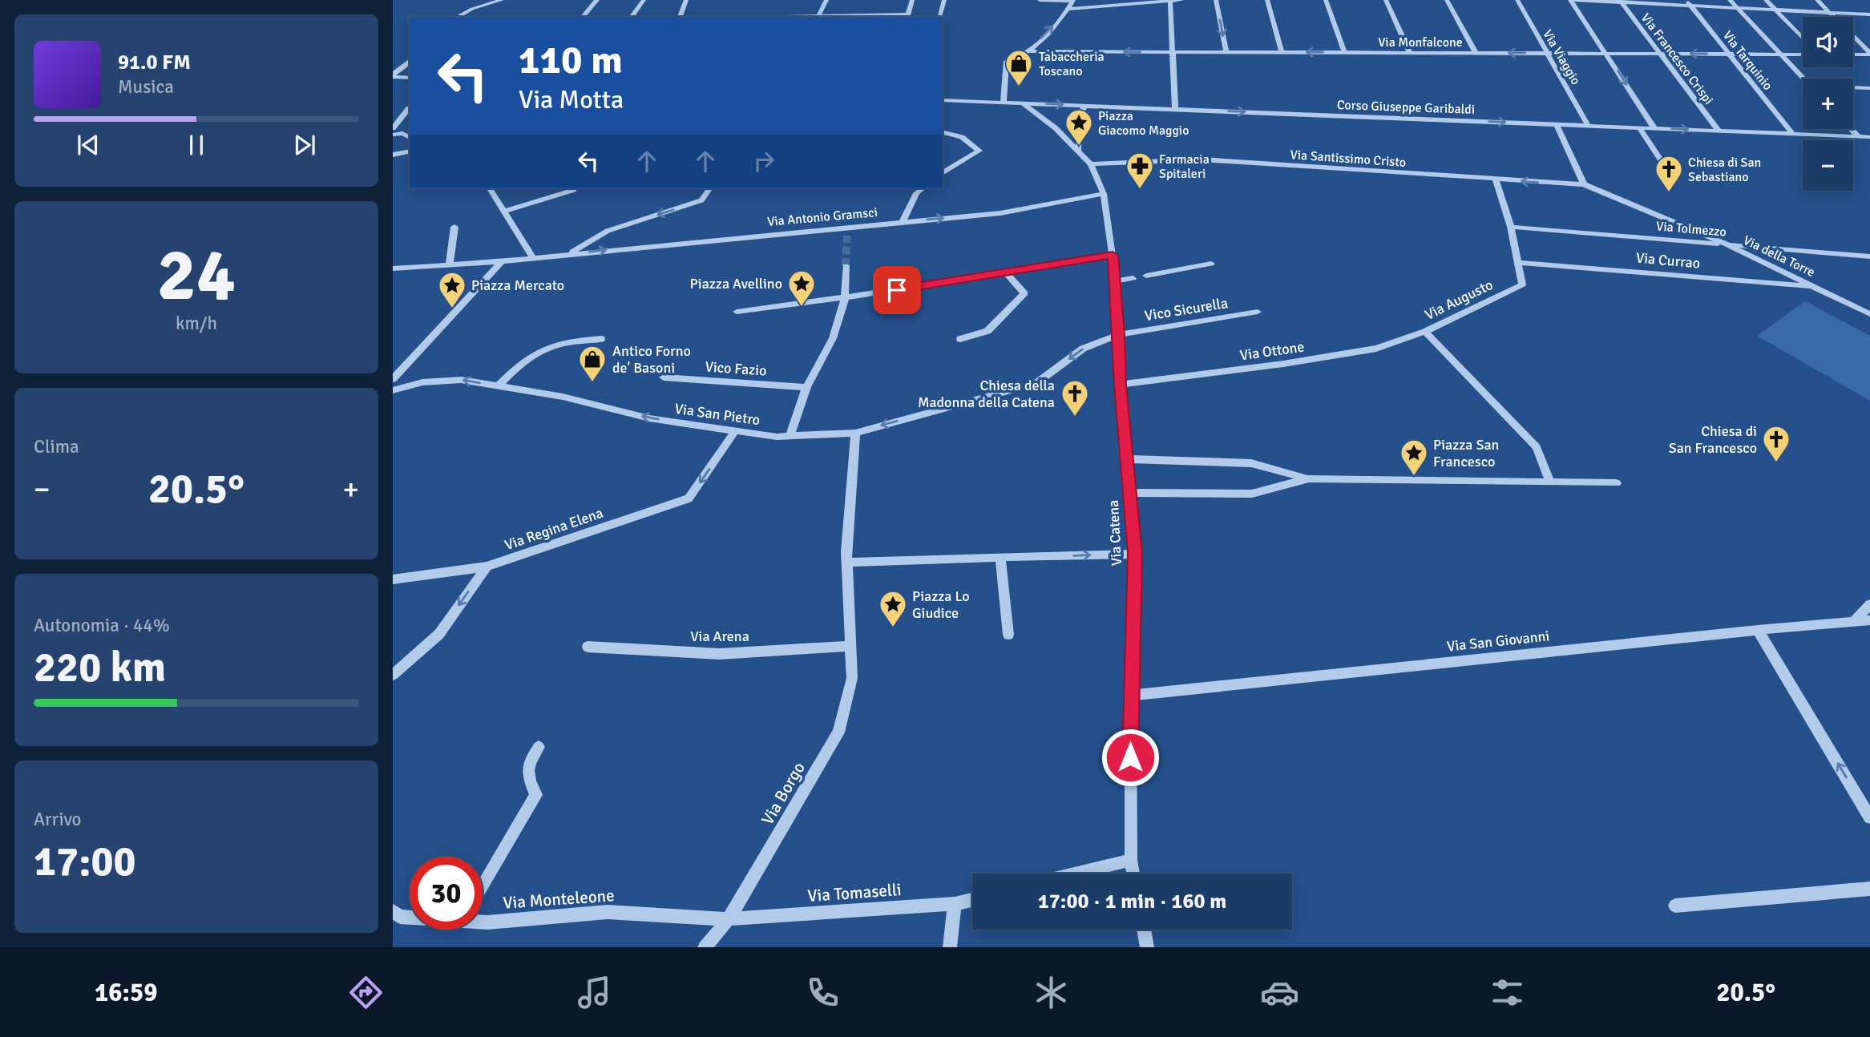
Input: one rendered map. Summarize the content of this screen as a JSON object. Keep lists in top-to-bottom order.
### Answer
{
  "streets": {
    "street": [
      "Via Monfalcone",
      "Via Viaggio",
      "Via Francesco Crispi",
      "Via Tarquinio",
      "Corso Giuseppe Garibaldi",
      "Via Santissimo Cristo",
      "Via Antonio Gramsci",
      "Via Tolmezzo",
      "Via della Torre",
      "Via Currao",
      "Via Augusto",
      "Vico Sicurella",
      "Via Ottone",
      "Vico Fazio",
      "Via San Pietro",
      "Via Regina Elena",
      "Via Catena",
      "Via Arena",
      "Via San Giovanni",
      "Via Borgo",
      "Via Tomaselli",
      "Via Monteleone"
    ]
  },
  "crossings": [
    ["Via Monfalcone", "Via Viaggio"],
    ["Via Monfalcone", "Via Francesco Crispi"],
    ["Via Monfalcone", "Via Tarquinio"],
    ["Via Viaggio", "Corso Giuseppe Garibaldi"],
    ["Via Francesco Crispi", "Corso Giuseppe Garibaldi"],
    ["Via Tarquinio", "Corso Giuseppe Garibaldi"],
    ["Via Santissimo Cristo", "Via della Torre"],
    ["Via Santissimo Cristo", "Via Augusto"],
    ["Via Antonio Gramsci", "Via Catena"],
    ["Via Tolmezzo", "Via della Torre"],
    ["Via Tolmezzo", "Via Augusto"],
    ["Via della Torre", "Via Currao"],
    ["Via Currao", "Via Augusto"],
    ["Via Augusto", "Via Ottone"],
    ["Vico Sicurella", "Via San Pietro"],
    ["Vico Sicurella", "Via Catena"],
    ["Via Ottone", "Via Catena"],
    ["Via San Pietro", "Via Regina Elena"],
    ["Via Catena", "Via San Giovanni"],
    ["Via Borgo", "Via Tomaselli"],
    ["Via Borgo", "Via Monteleone"],
    ["Via Tomaselli", "Via Monteleone"]
  ],
  "one_way": ["Corso Giuseppe Garibaldi", "Via San Pietro", "Via Regina Elena"],
  "places": {
    "shop": ["Tabaccheria Toscano", "Antico Forno de' Basoni"],
    "place": [
      "Piazza Giacomo Maggio",
      "Piazza Avellino",
      "Piazza Mercato",
      "Piazza San Francesco",
      "Piazza Lo Giudice"
    ],
    "pharmacy": ["Farmacia Spitaleri"],
    "church": ["Chiesa di San Sebastiano", "Chiesa della Madonna della Catena", "Chiesa di San Francesco"]
  },
  "page": {
    "map_buttons": ["+", "−"],
    "turn": ["110 m", "Via Motta"],
    "song": ["91.0 FM", "Musica"],
    "tile": [
      ["24", "km/h"],
      "Clima",
      ["Autonomia · 44%", "220 km"],
      ["Arrivo", "17:00"]
    ],
    "heat": ["−", "20.5°", "+"],
    "limit": "30",
    "trip": "17:00 · 1 min · 160 m",
    "tabs": ["16:59", "20.5°"]
  }
}
